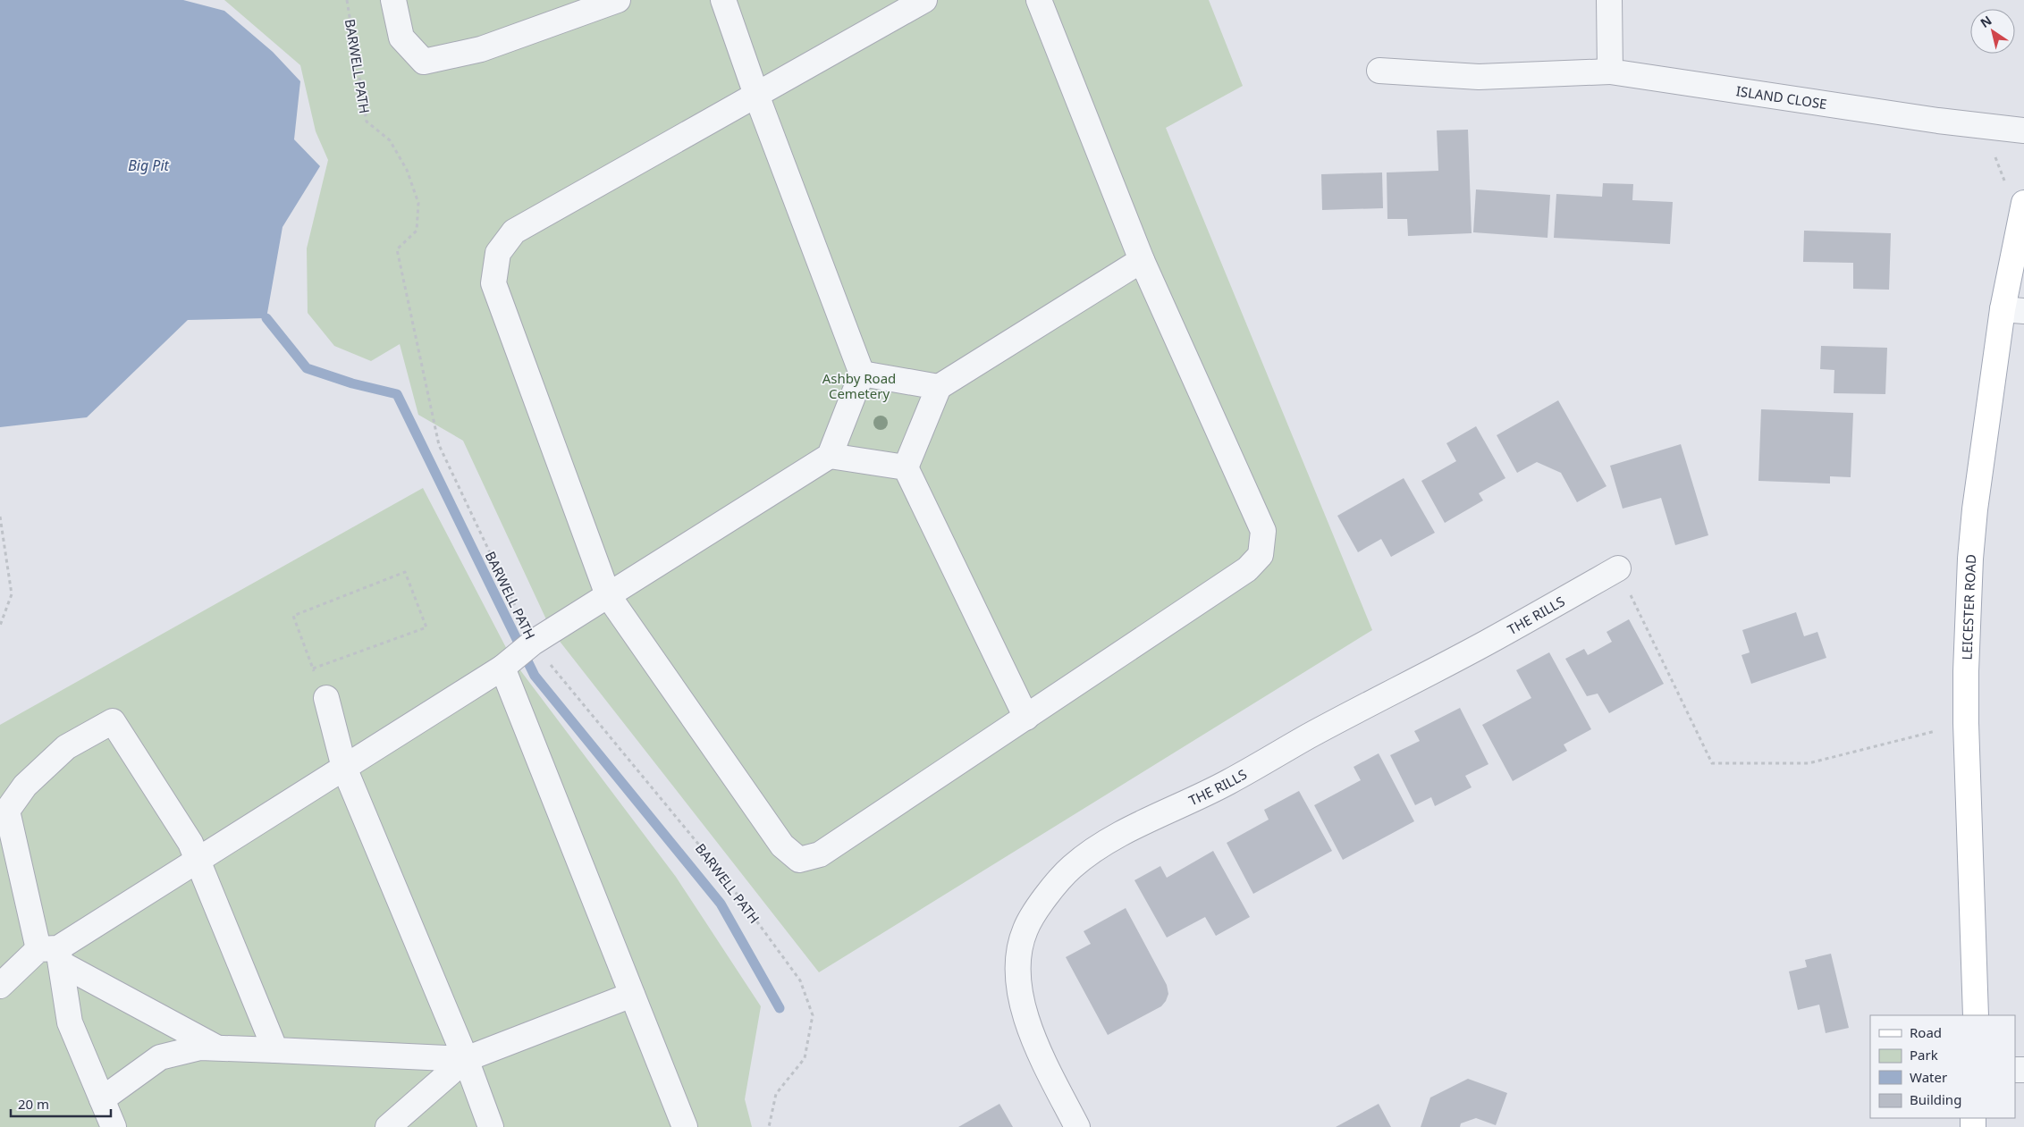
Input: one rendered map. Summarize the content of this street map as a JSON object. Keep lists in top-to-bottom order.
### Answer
{
  "streets": {
    "main road": ["LEICESTER ROAD"],
    "street": ["ISLAND CLOSE", "THE RILLS"],
    "path": ["BARWELL PATH"]
  },
  "water": ["Big Pit"],
  "parks": ["Ashby Road Cemetery"],
  "legend": [
    "Road",
    "Park",
    "Water",
    "Building"
  ],
  "scale_bar": "20 m",
  "north": "top left"
}
